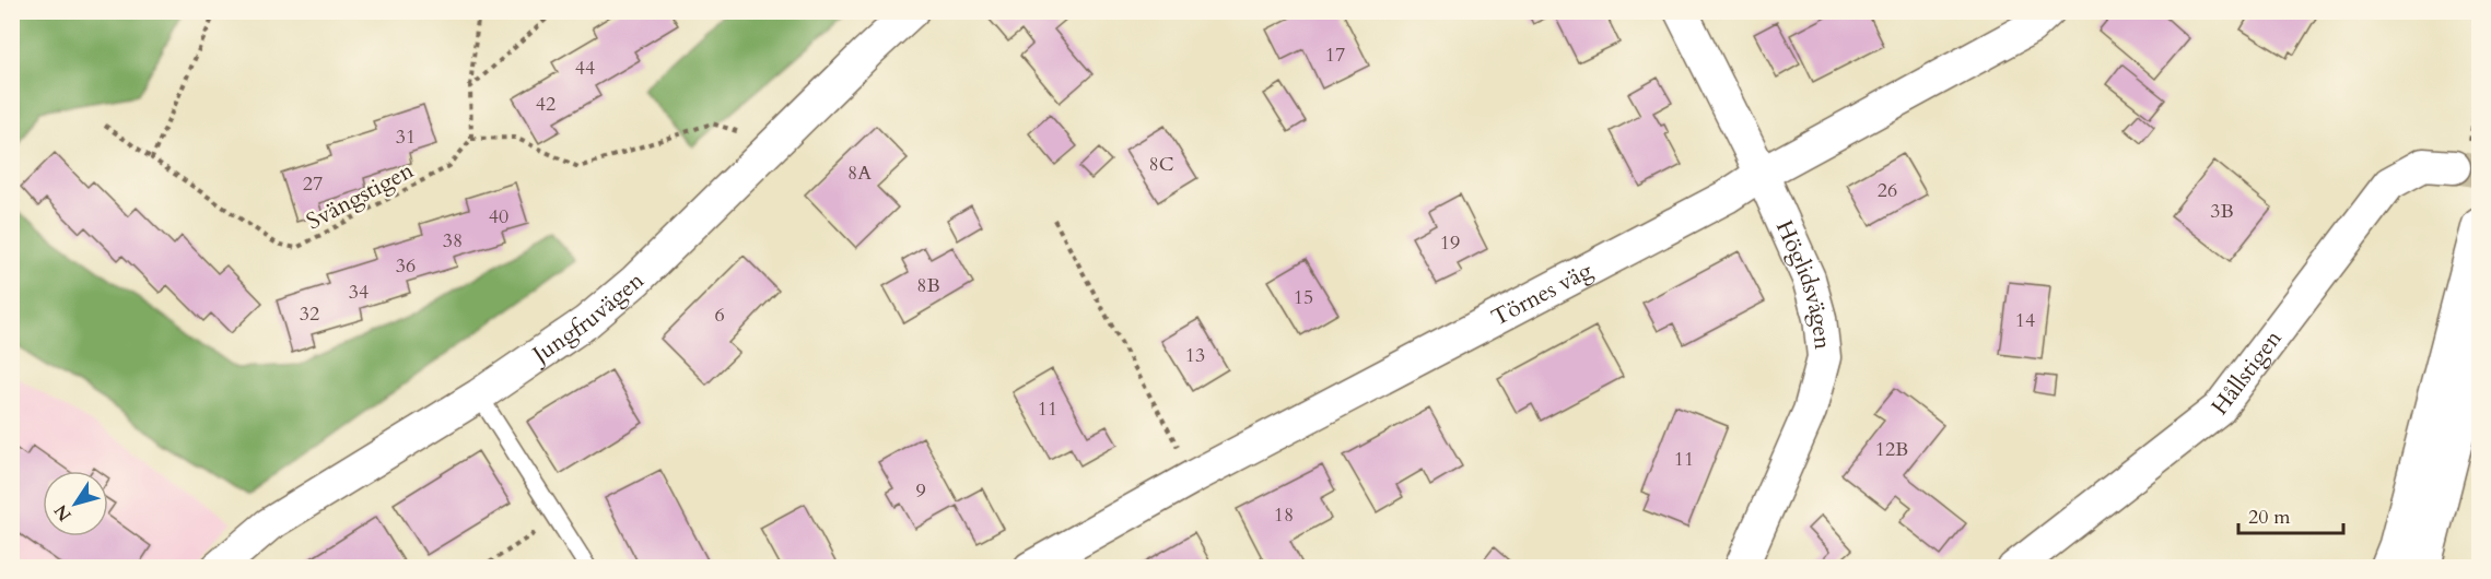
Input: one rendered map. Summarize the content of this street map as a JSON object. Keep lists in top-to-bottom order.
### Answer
{
  "streets": {
    "street": [
      "Höglidsvägen",
      "Törnes väg",
      "Jungfruvägen",
      "Hållstigen"
    ],
    "path": ["Svängstigen"]
  },
  "crossings": [
    ["Höglidsvägen", "Törnes väg"]
  ],
  "house_numbers": [
    "17",
    "44",
    "42",
    "31",
    "8C",
    "8A",
    "27",
    "26",
    "3B",
    "40",
    "38",
    "19",
    "36",
    "8B",
    "34",
    "15",
    "32",
    "6",
    "14",
    "13",
    "11",
    "12B",
    "11",
    "9",
    "18"
  ],
  "scale_bar": "20 m",
  "north": "bottom left"
}
